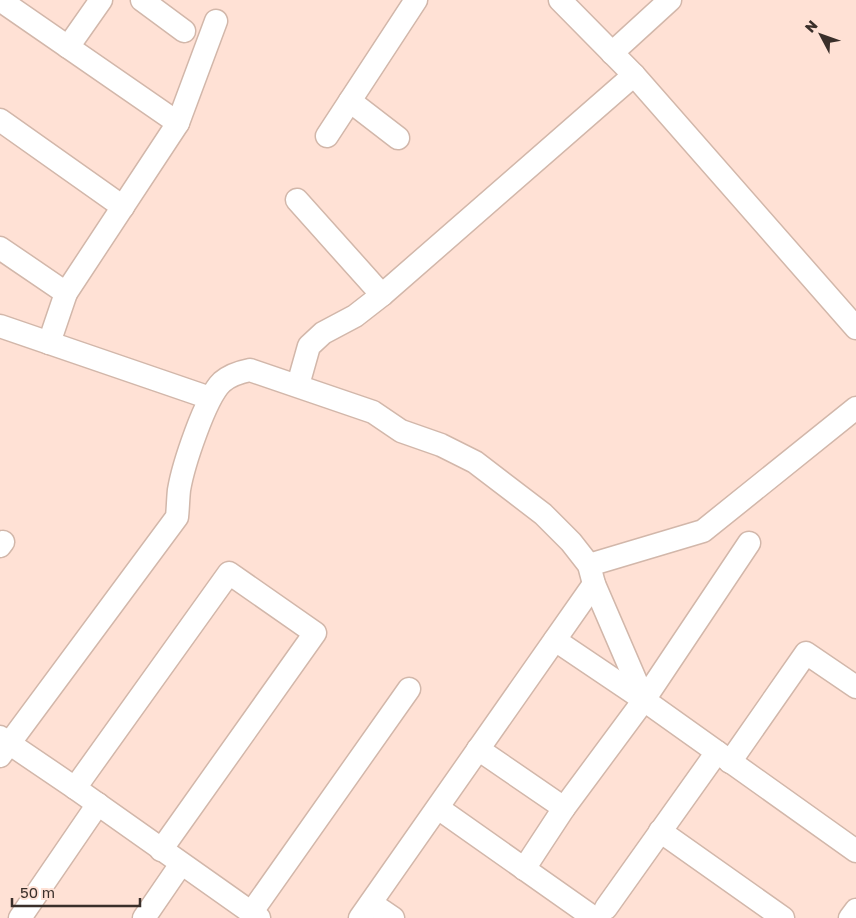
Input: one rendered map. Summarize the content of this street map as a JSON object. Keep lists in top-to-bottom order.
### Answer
{
  "scale_bar": "50 m",
  "north": "top left"
}
